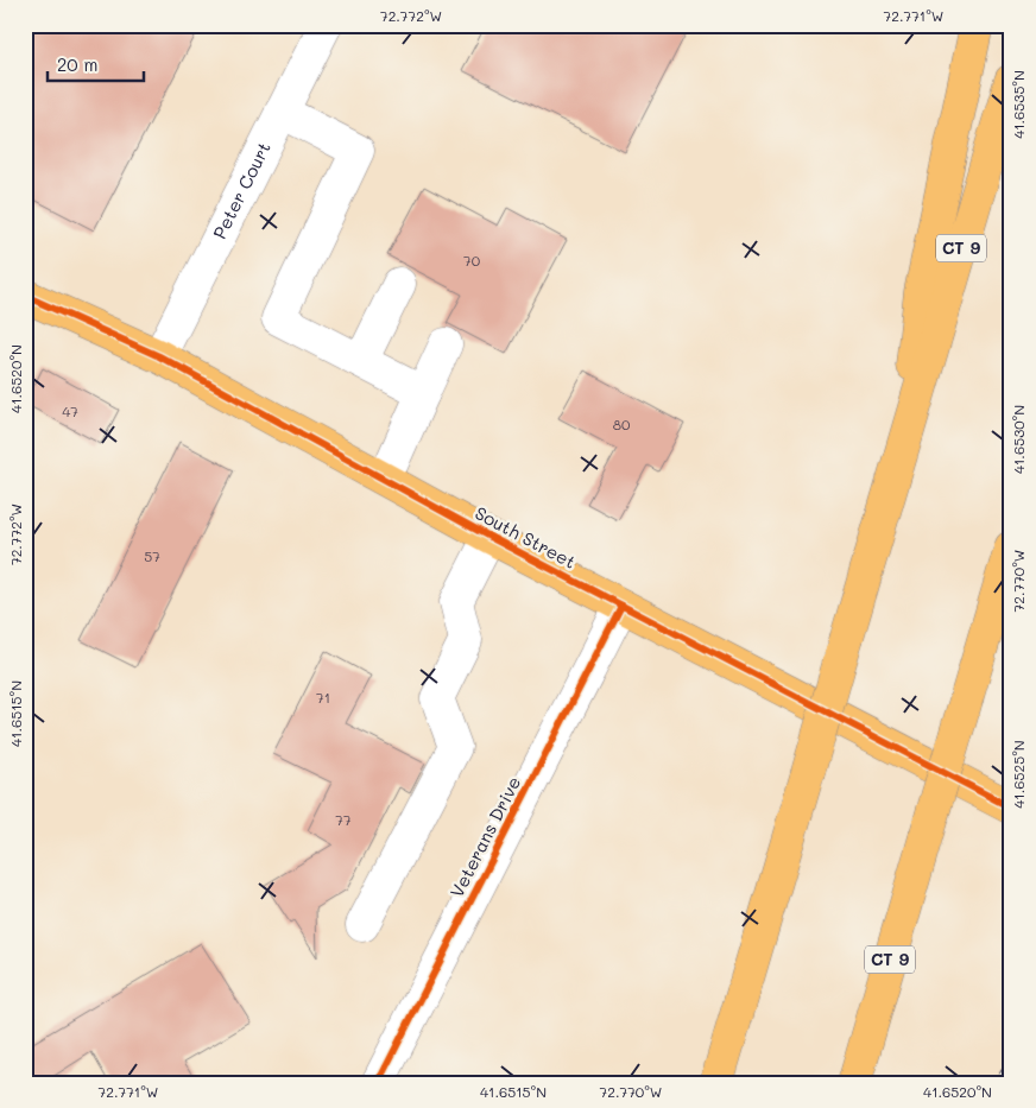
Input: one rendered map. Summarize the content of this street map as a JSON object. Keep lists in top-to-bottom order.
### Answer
{
  "streets": {
    "main road": ["CT 9", "South Street"],
    "street": ["Peter Court", "Veterans Drive"]
  },
  "crossings": [
    ["Peter Court", "South Street"],
    ["South Street", "Veterans Drive"]
  ],
  "house_numbers": [
    "70",
    "47",
    "80",
    "57",
    "71",
    "77"
  ],
  "scale_bar": "20 m",
  "coordinates": [
    "72.772°W",
    "72.771°W",
    "41.6535°N",
    "41.6520°N",
    "41.6530°N",
    "72.770°W",
    "41.6515°N",
    "41.6525°N"
  ]
}
